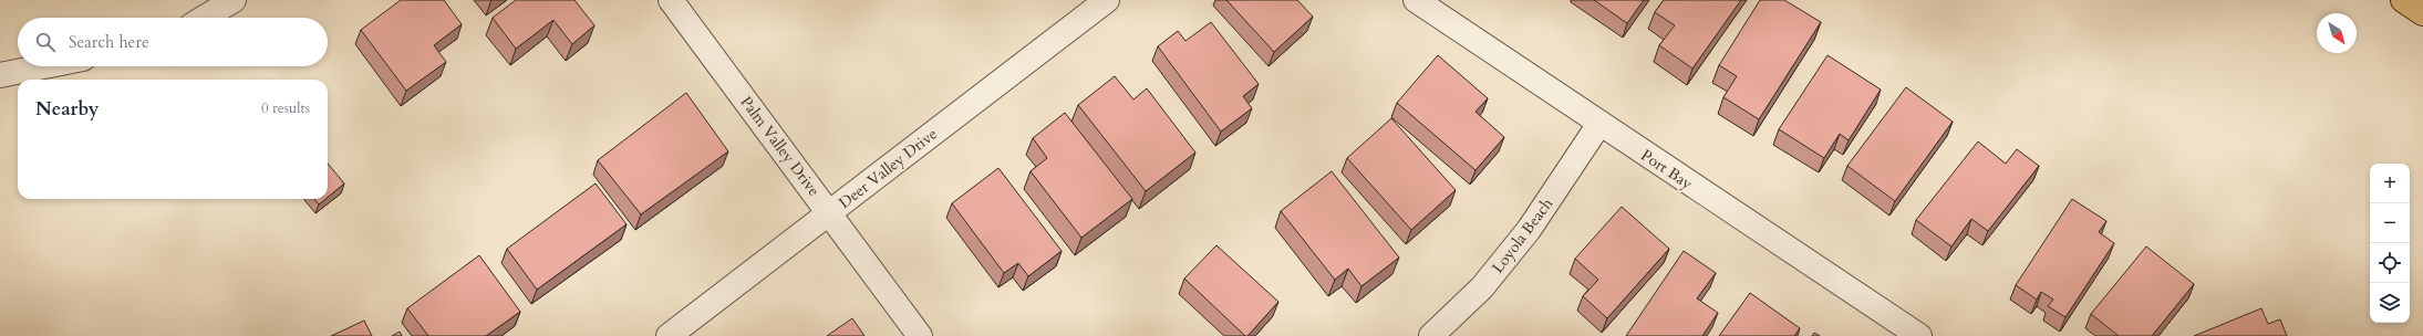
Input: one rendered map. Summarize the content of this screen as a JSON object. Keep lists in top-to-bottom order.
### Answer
{
  "streets": {
    "street": [
      "Palm Valley Drive",
      "Deer Valley Drive",
      "Port Bay",
      "Loyola Beach"
    ]
  },
  "crossings": [
    ["Palm Valley Drive", "Deer Valley Drive"],
    ["Port Bay", "Loyola Beach"]
  ],
  "north": "bottom right",
  "page": {
    "search": "Search here",
    "heading": ["Nearby", "0 results"],
    "map_buttons": ["+", "−"]
  }
}
